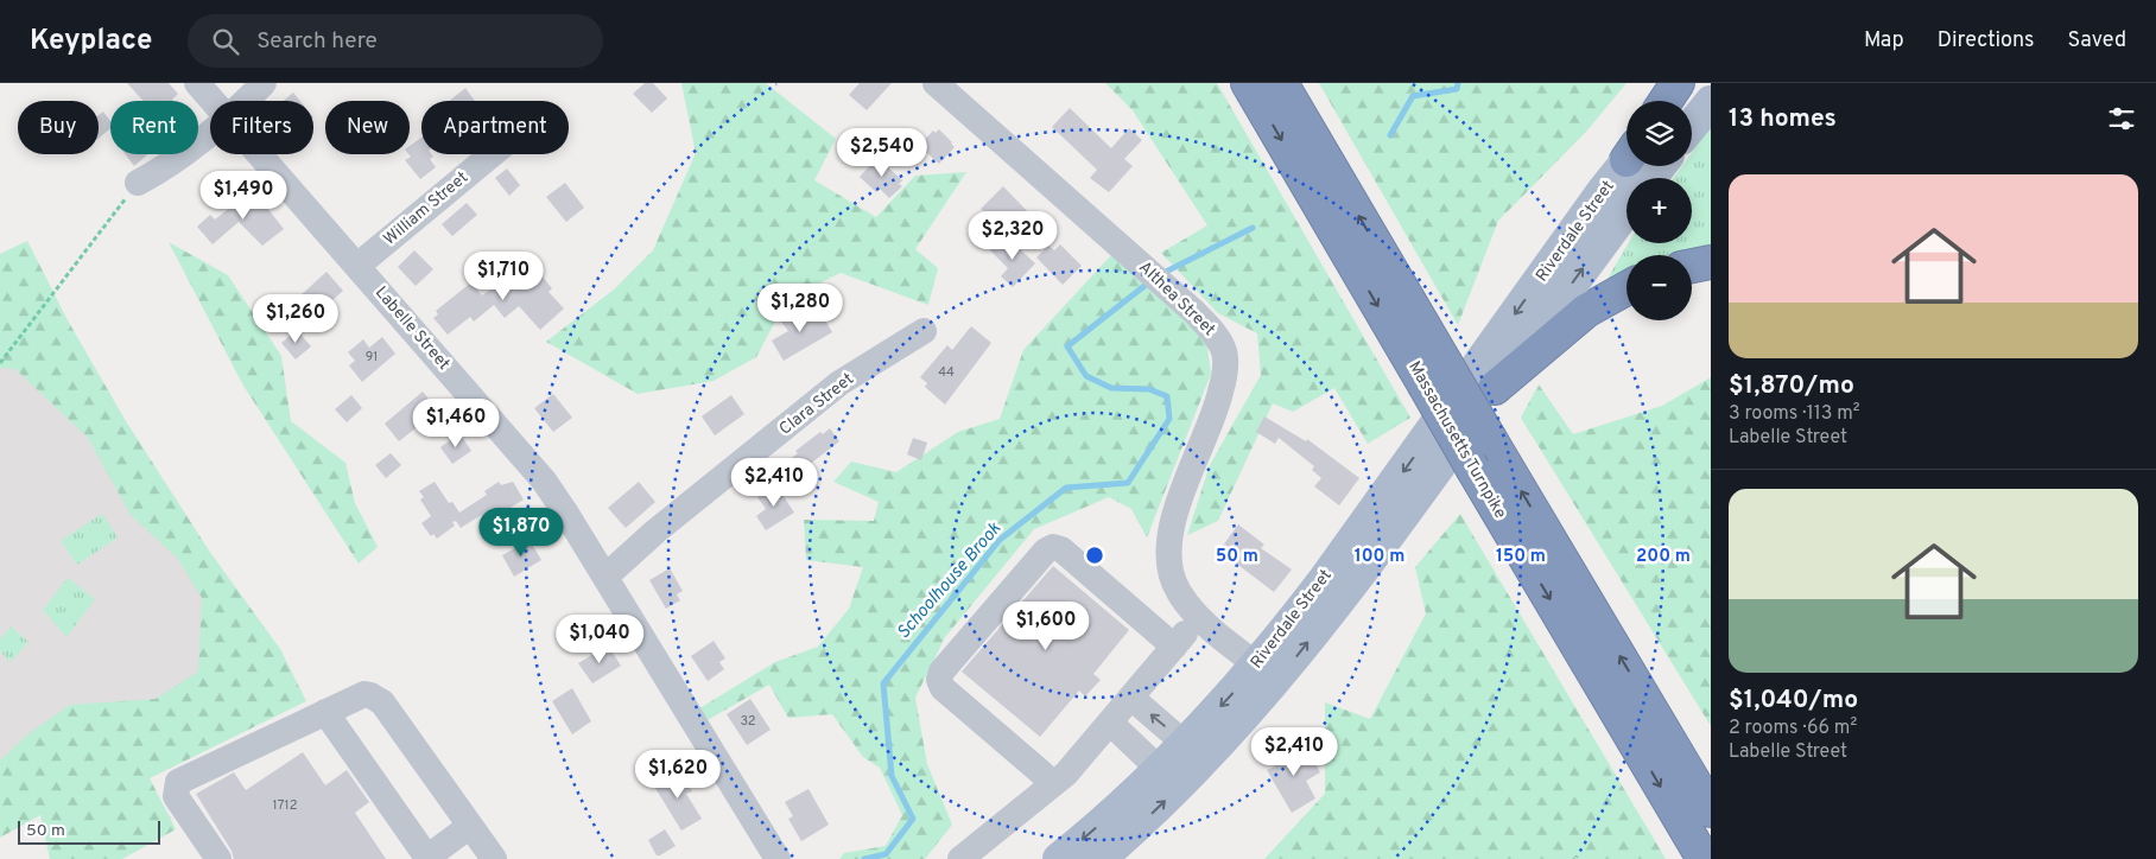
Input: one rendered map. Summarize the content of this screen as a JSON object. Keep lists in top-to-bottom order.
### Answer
{
  "streets": {
    "highway": ["Massachusetts Turnpike"],
    "main road": ["Riverdale Street"],
    "street": [
      "William Street",
      "Althea Street",
      "Labelle Street",
      "Clara Street"
    ]
  },
  "crossings": [
    ["William Street", "Labelle Street"],
    ["Riverdale Street", "Althea Street"],
    ["Labelle Street", "Clara Street"]
  ],
  "water": ["Schoolhouse Brook"],
  "house_numbers": [
    "91",
    "44",
    "32",
    "1712"
  ],
  "scale_bar": "50 m",
  "page": {
    "header": "Keyplace",
    "search": "Search here",
    "nav": ["Map", "Directions", "Saved"],
    "heading": "13 homes",
    "map_buttons": ["+", "−"],
    "chip": [
      "Buy",
      "Rent",
      "Filters",
      "New",
      "Apartment"
    ],
    "price": [
      "$2,540",
      "$1,490",
      "$2,320",
      "$1,710",
      "$1,280",
      "$1,260",
      "$1,460",
      "$2,410",
      "$1,870",
      "$1,600",
      "$1,040",
      "$2,410",
      "$1,620"
    ],
    "list": [
      {
        "name": "$1,870/mo",
        "note": "3 rooms · 113 m² · Labelle Street"
      },
      {
        "name": "$1,040/mo",
        "note": "2 rooms · 66 m² · Labelle Street"
      }
    ],
    "scale": "50 m"
  },
  "rings": [
    "50 m",
    "100 m",
    "150 m",
    "200 m"
  ]
}
